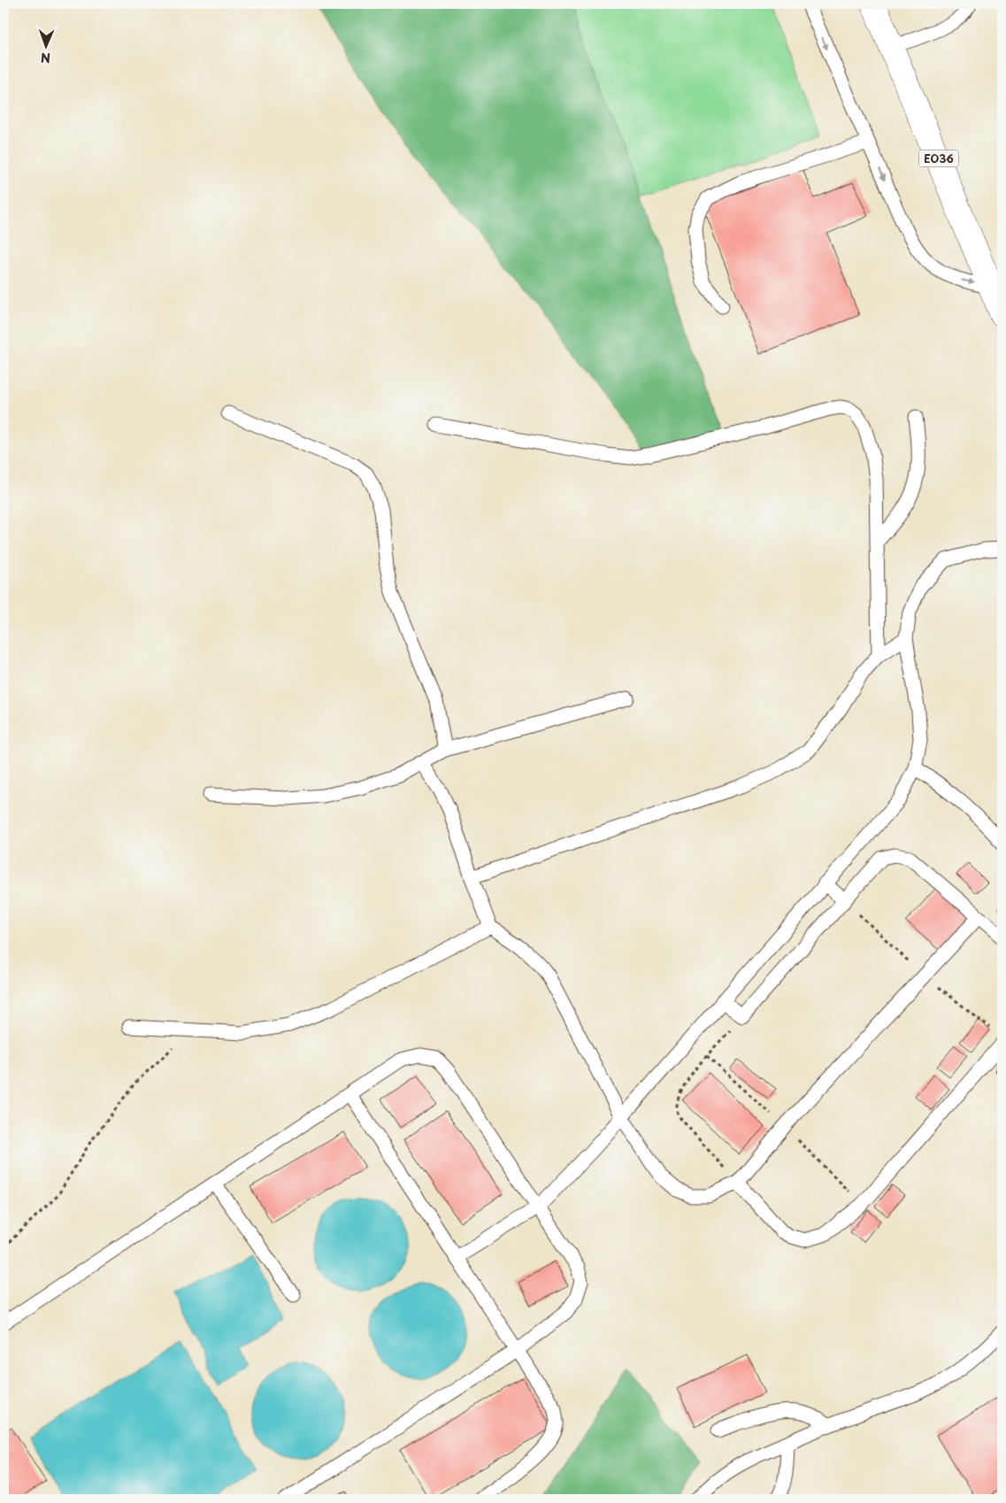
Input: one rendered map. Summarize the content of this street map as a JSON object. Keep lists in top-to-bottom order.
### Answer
{
  "streets": {
    "main road": ["ΕΟ36"]
  },
  "north": "bottom"
}
